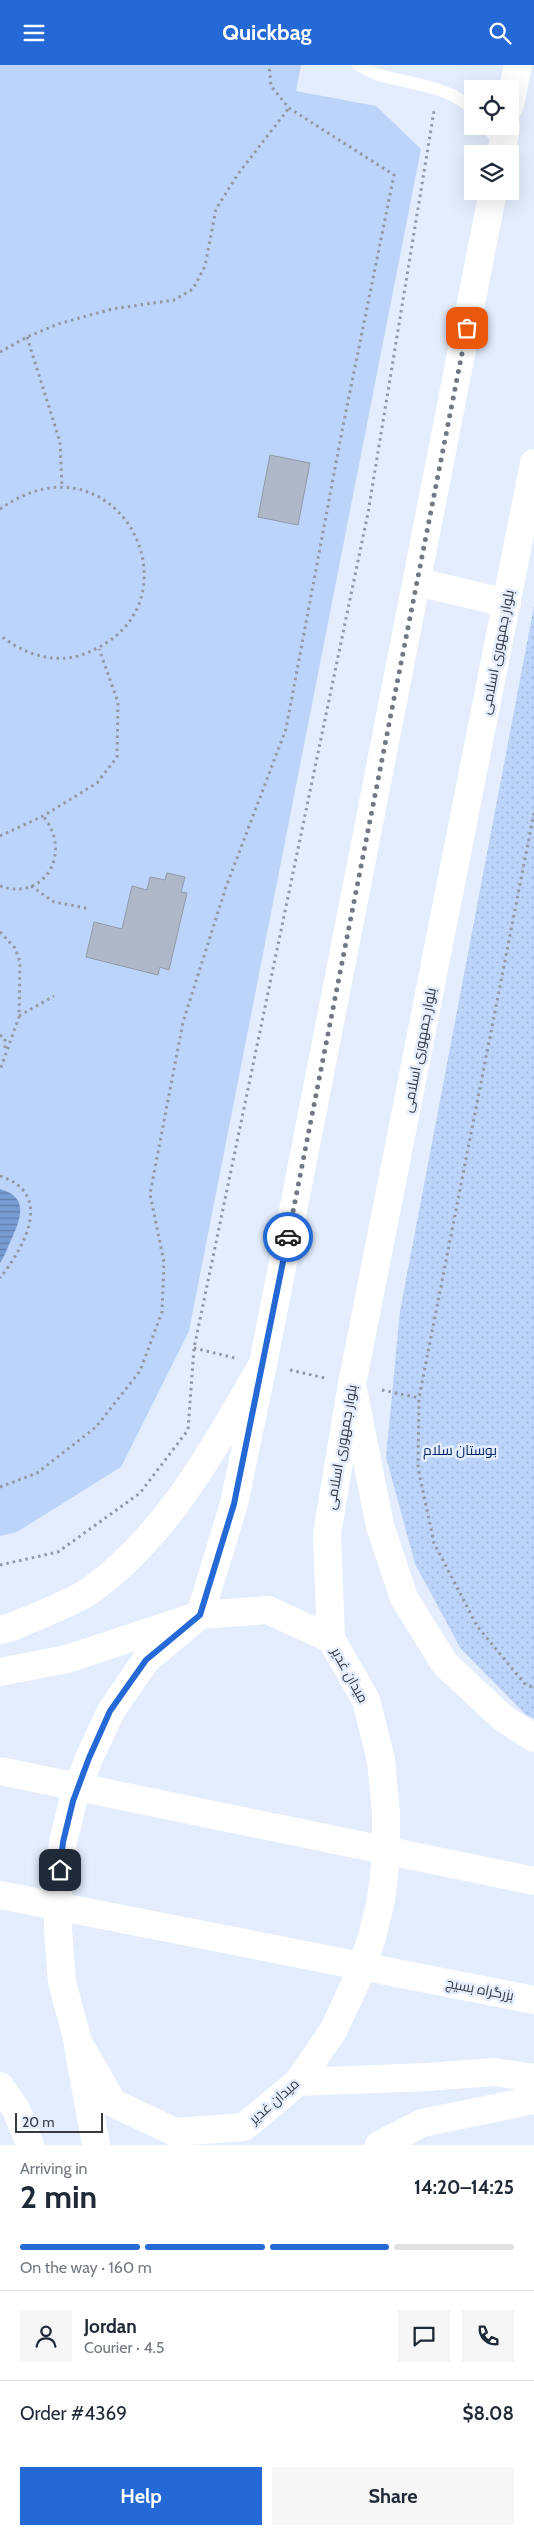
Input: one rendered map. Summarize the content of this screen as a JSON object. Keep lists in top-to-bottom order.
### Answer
{
  "streets": {
    "main road": ["بلوار جمهوری اسلامی", "میدان غدیر", "بزرگراه بسیج"]
  },
  "crossings": [
    ["بلوار جمهوری اسلامی", "میدان غدیر"]
  ],
  "parks": ["بوستان سلام"],
  "scale_bar": "20 m",
  "page": {
    "header": "Quickbag",
    "scale": "20 m",
    "heading": ["2 min", "Arriving in", "14:20–14:25"],
    "panel": [
      "Jordan",
      "Courier · 4.5",
      "Order #4369",
      "$8.08"
    ],
    "bar": "On the way · 160 m",
    "buttons": ["Help", "Share"]
  }
}
